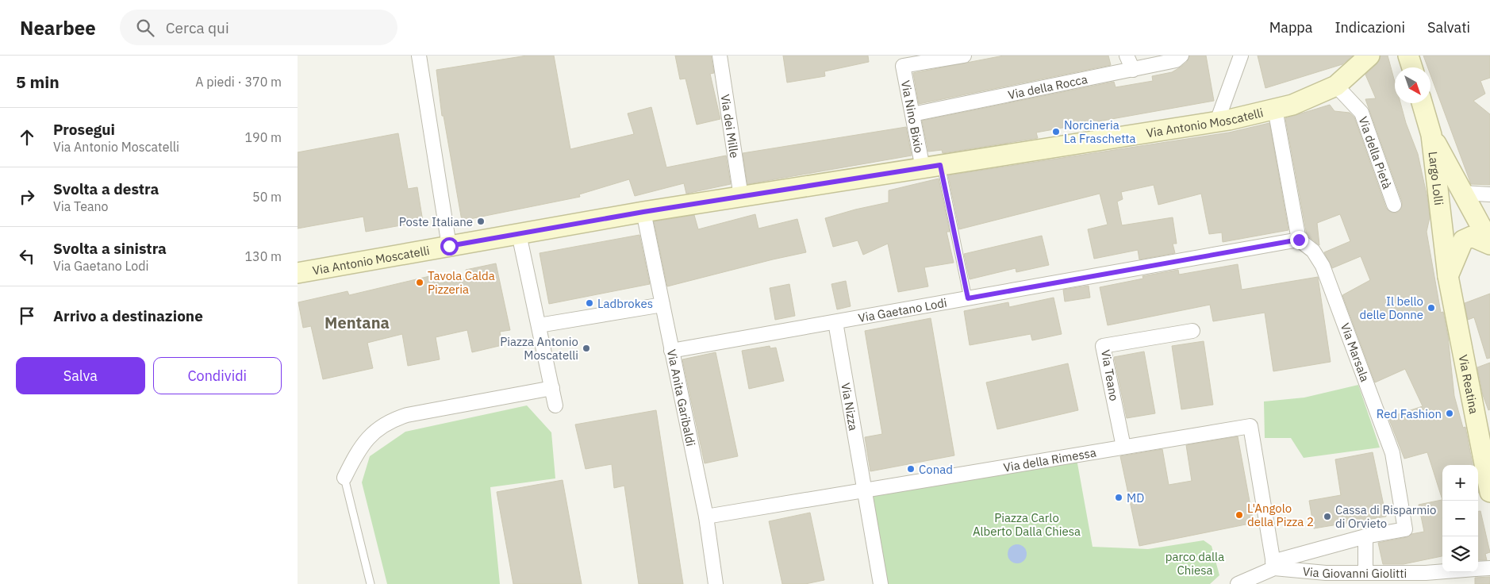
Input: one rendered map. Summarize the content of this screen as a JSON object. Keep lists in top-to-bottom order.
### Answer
{
  "streets": {
    "street": [
      "Via della Rocca",
      "Via Nino Bixio",
      "Via Antonio Moscatelli",
      "Via dei Mille",
      "Via della Pietà",
      "Largo Lolli",
      "Via Gaetano Lodi",
      "Via Marsala",
      "Via Teano",
      "Via Reatina",
      "Via Anita Garibaldi",
      "Via Nizza",
      "Via della Rimessa",
      "Via Giovanni Giolitti"
    ]
  },
  "crossings": [
    ["Via della Rocca", "Via Nino Bixio"],
    ["Via Nino Bixio", "Via Antonio Moscatelli"],
    ["Via Antonio Moscatelli", "Via dei Mille"],
    ["Via Antonio Moscatelli", "Via della Pietà"],
    ["Via Antonio Moscatelli", "Via Anita Garibaldi"],
    ["Largo Lolli", "Via Reatina"],
    ["Via Gaetano Lodi", "Via Marsala"],
    ["Via Gaetano Lodi", "Via Anita Garibaldi"],
    ["Via Gaetano Lodi", "Via Nizza"],
    ["Via Teano", "Via della Rimessa"],
    ["Via Anita Garibaldi", "Via della Rimessa"],
    ["Via Nizza", "Via della Rimessa"],
    ["Via della Rimessa", "Via Giovanni Giolitti"]
  ],
  "districts": ["Mentana"],
  "parks": ["Piazza Carlo Alberto Dalla Chiesa", "parco dalla Chiesa"],
  "places": [
    "Norcineria La Fraschetta",
    "Poste Italiane",
    "Tavola Calda Pizzeria",
    "Ladbrokes",
    "Il bello delle Donne",
    "Piazza Antonio Moscatelli",
    "Red Fashion",
    "Conad",
    "MD",
    "L'Angolo della Pizza 2",
    "Cassa di Risparmio di Orvieto"
  ],
  "north": "bottom right",
  "page": {
    "header": "Nearbee",
    "search": "Cerca qui",
    "nav": ["Mappa", "Indicazioni", "Salvati"],
    "heading": ["5 min", "A piedi · 370 m"],
    "list": [
      ["Prosegui", "Via Antonio Moscatelli", "190 m"],
      ["Svolta a destra", "Via Teano", "50 m"],
      ["Svolta a sinistra", "Via Gaetano Lodi", "130 m"],
      "Arrivo a destinazione"
    ],
    "buttons": ["Salva", "Condividi"],
    "map_buttons": ["+", "−"]
  }
}
